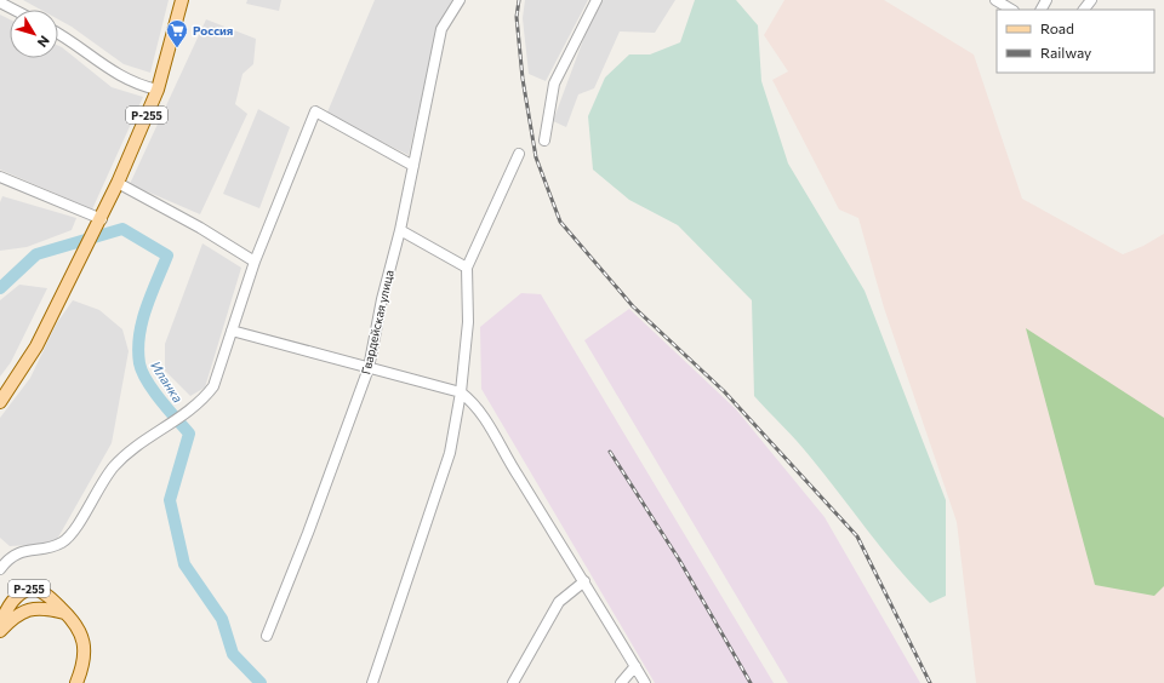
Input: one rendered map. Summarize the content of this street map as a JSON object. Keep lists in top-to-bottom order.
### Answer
{
  "streets": {
    "main road": ["Р-255"],
    "street": ["Гвардейская улица"]
  },
  "water": ["Иланка"],
  "places": {
    "supermarket": ["Россия"]
  },
  "legend": ["Road", "Railway"],
  "north": "bottom right"
}
